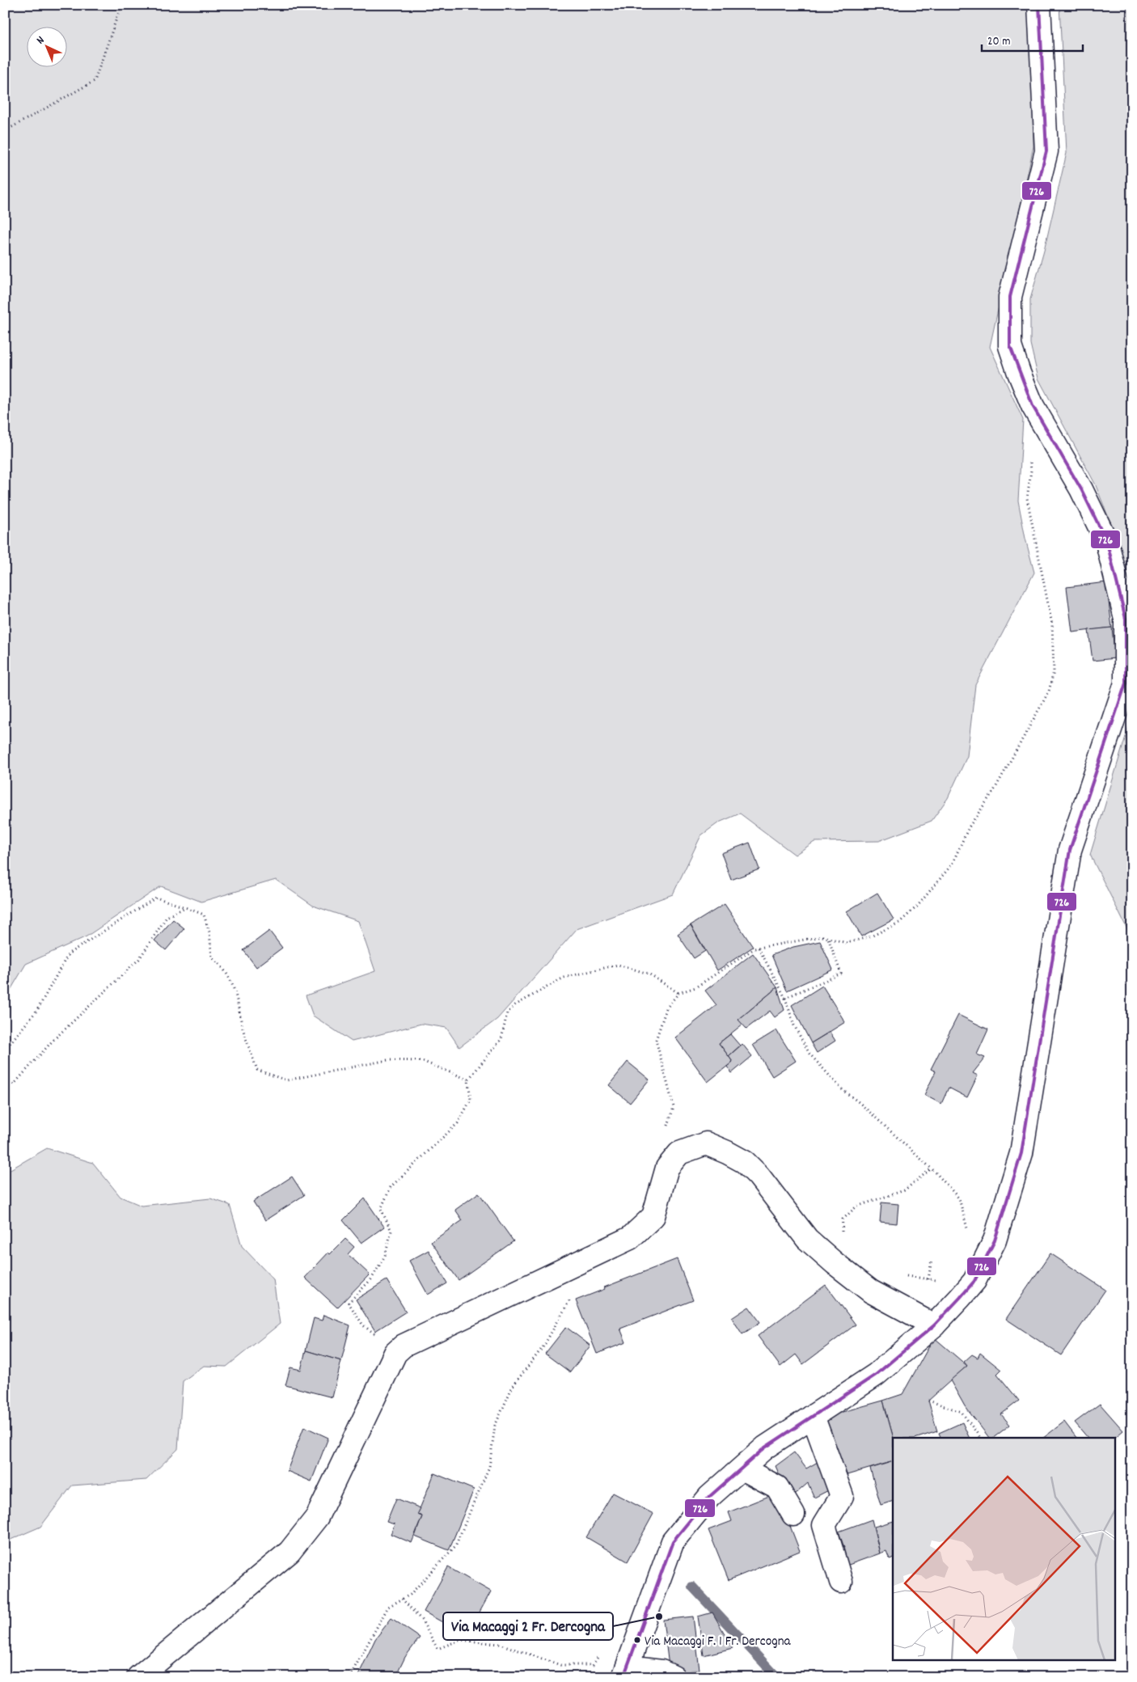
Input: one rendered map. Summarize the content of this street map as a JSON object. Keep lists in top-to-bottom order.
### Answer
{
  "places": ["Via Macaggi 2 Fr. Dercogna", "Via Macaggi F. 1 Fr. Dercogna"],
  "lines": ["transit line 726"],
  "scale_bar": "20 m",
  "north": "top left"
}
